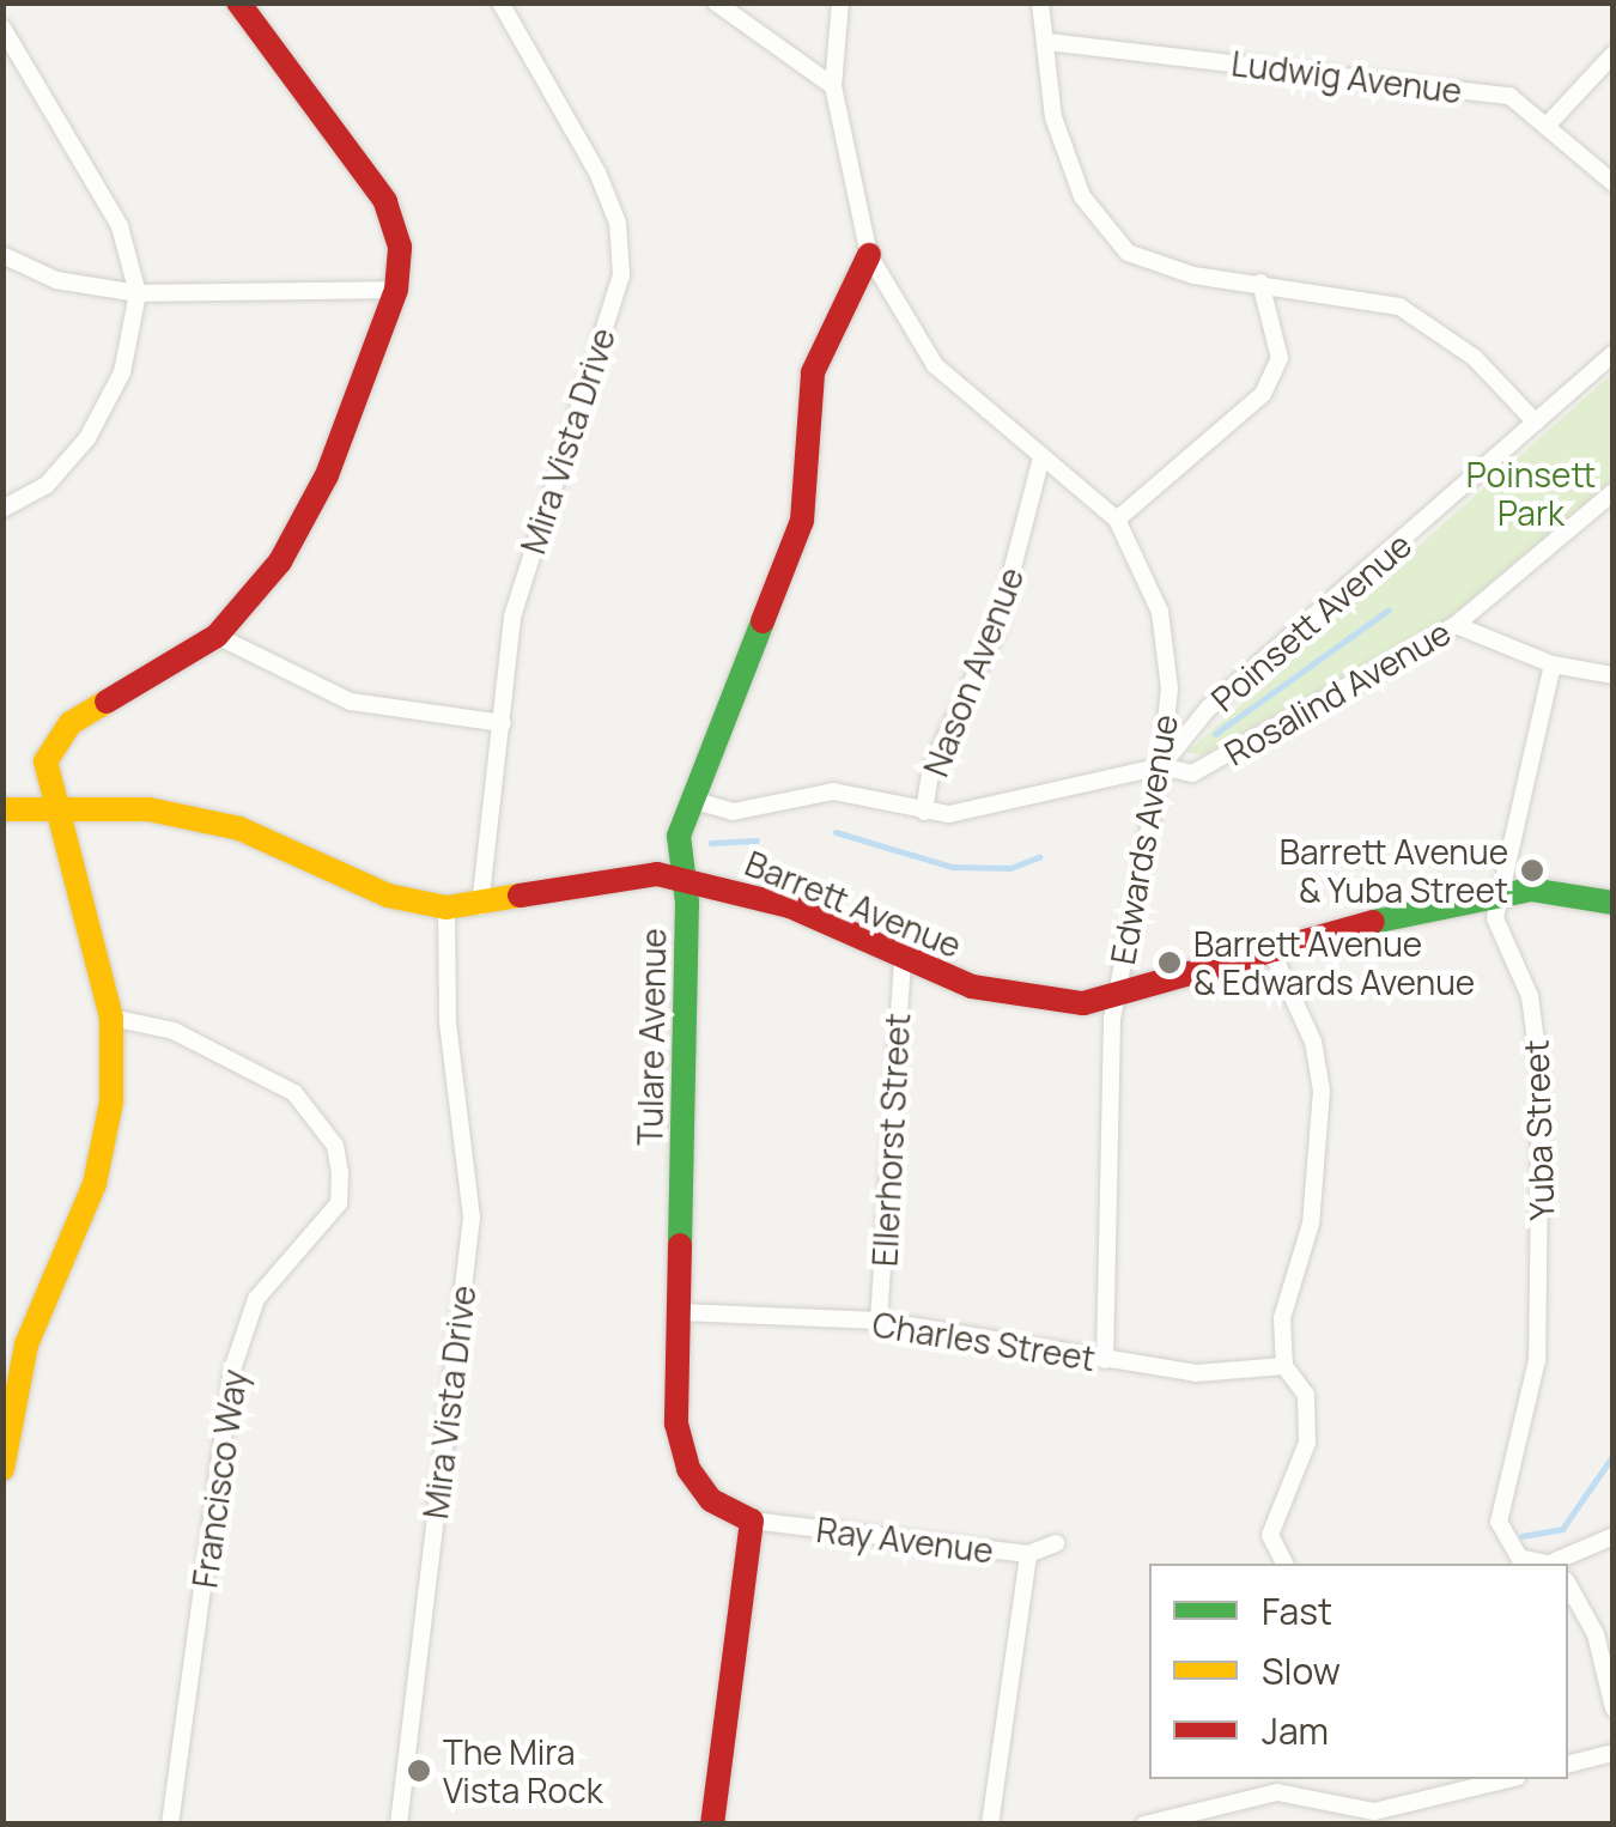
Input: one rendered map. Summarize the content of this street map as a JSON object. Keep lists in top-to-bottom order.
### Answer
{
  "streets": {
    "street": [
      "Ludwig Avenue",
      "Mira Vista Drive",
      "Poinsett Avenue",
      "Nason Avenue",
      "Rosalind Avenue",
      "Edwards Avenue",
      "Barrett Avenue",
      "Tulare Avenue",
      "Yuba Street",
      "Ellerhorst Street",
      "Charles Street",
      "Francisco Way",
      "Ray Avenue"
    ]
  },
  "crossings": [
    ["Mira Vista Drive", "Barrett Avenue"],
    ["Poinsett Avenue", "Rosalind Avenue"],
    ["Poinsett Avenue", "Edwards Avenue"],
    ["Nason Avenue", "Edwards Avenue"],
    ["Rosalind Avenue", "Edwards Avenue"],
    ["Edwards Avenue", "Barrett Avenue"],
    ["Edwards Avenue", "Tulare Avenue"],
    ["Edwards Avenue", "Charles Street"],
    ["Barrett Avenue", "Tulare Avenue"],
    ["Barrett Avenue", "Yuba Street"],
    ["Barrett Avenue", "Ellerhorst Street"],
    ["Tulare Avenue", "Charles Street"],
    ["Tulare Avenue", "Ray Avenue"],
    ["Ellerhorst Street", "Charles Street"]
  ],
  "parks": ["Poinsett Park"],
  "places": ["Barrett Avenue & Yuba Street", "Barrett Avenue & Edwards Avenue", "The Mira Vista Rock"],
  "legend": ["Fast", "Slow", "Jam"]
}
